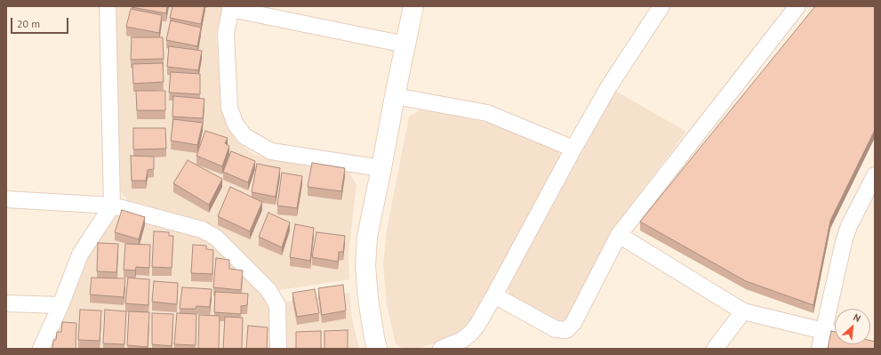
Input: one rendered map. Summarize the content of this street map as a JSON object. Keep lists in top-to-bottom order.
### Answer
{
  "scale_bar": "20 m",
  "north": "top right"
}
